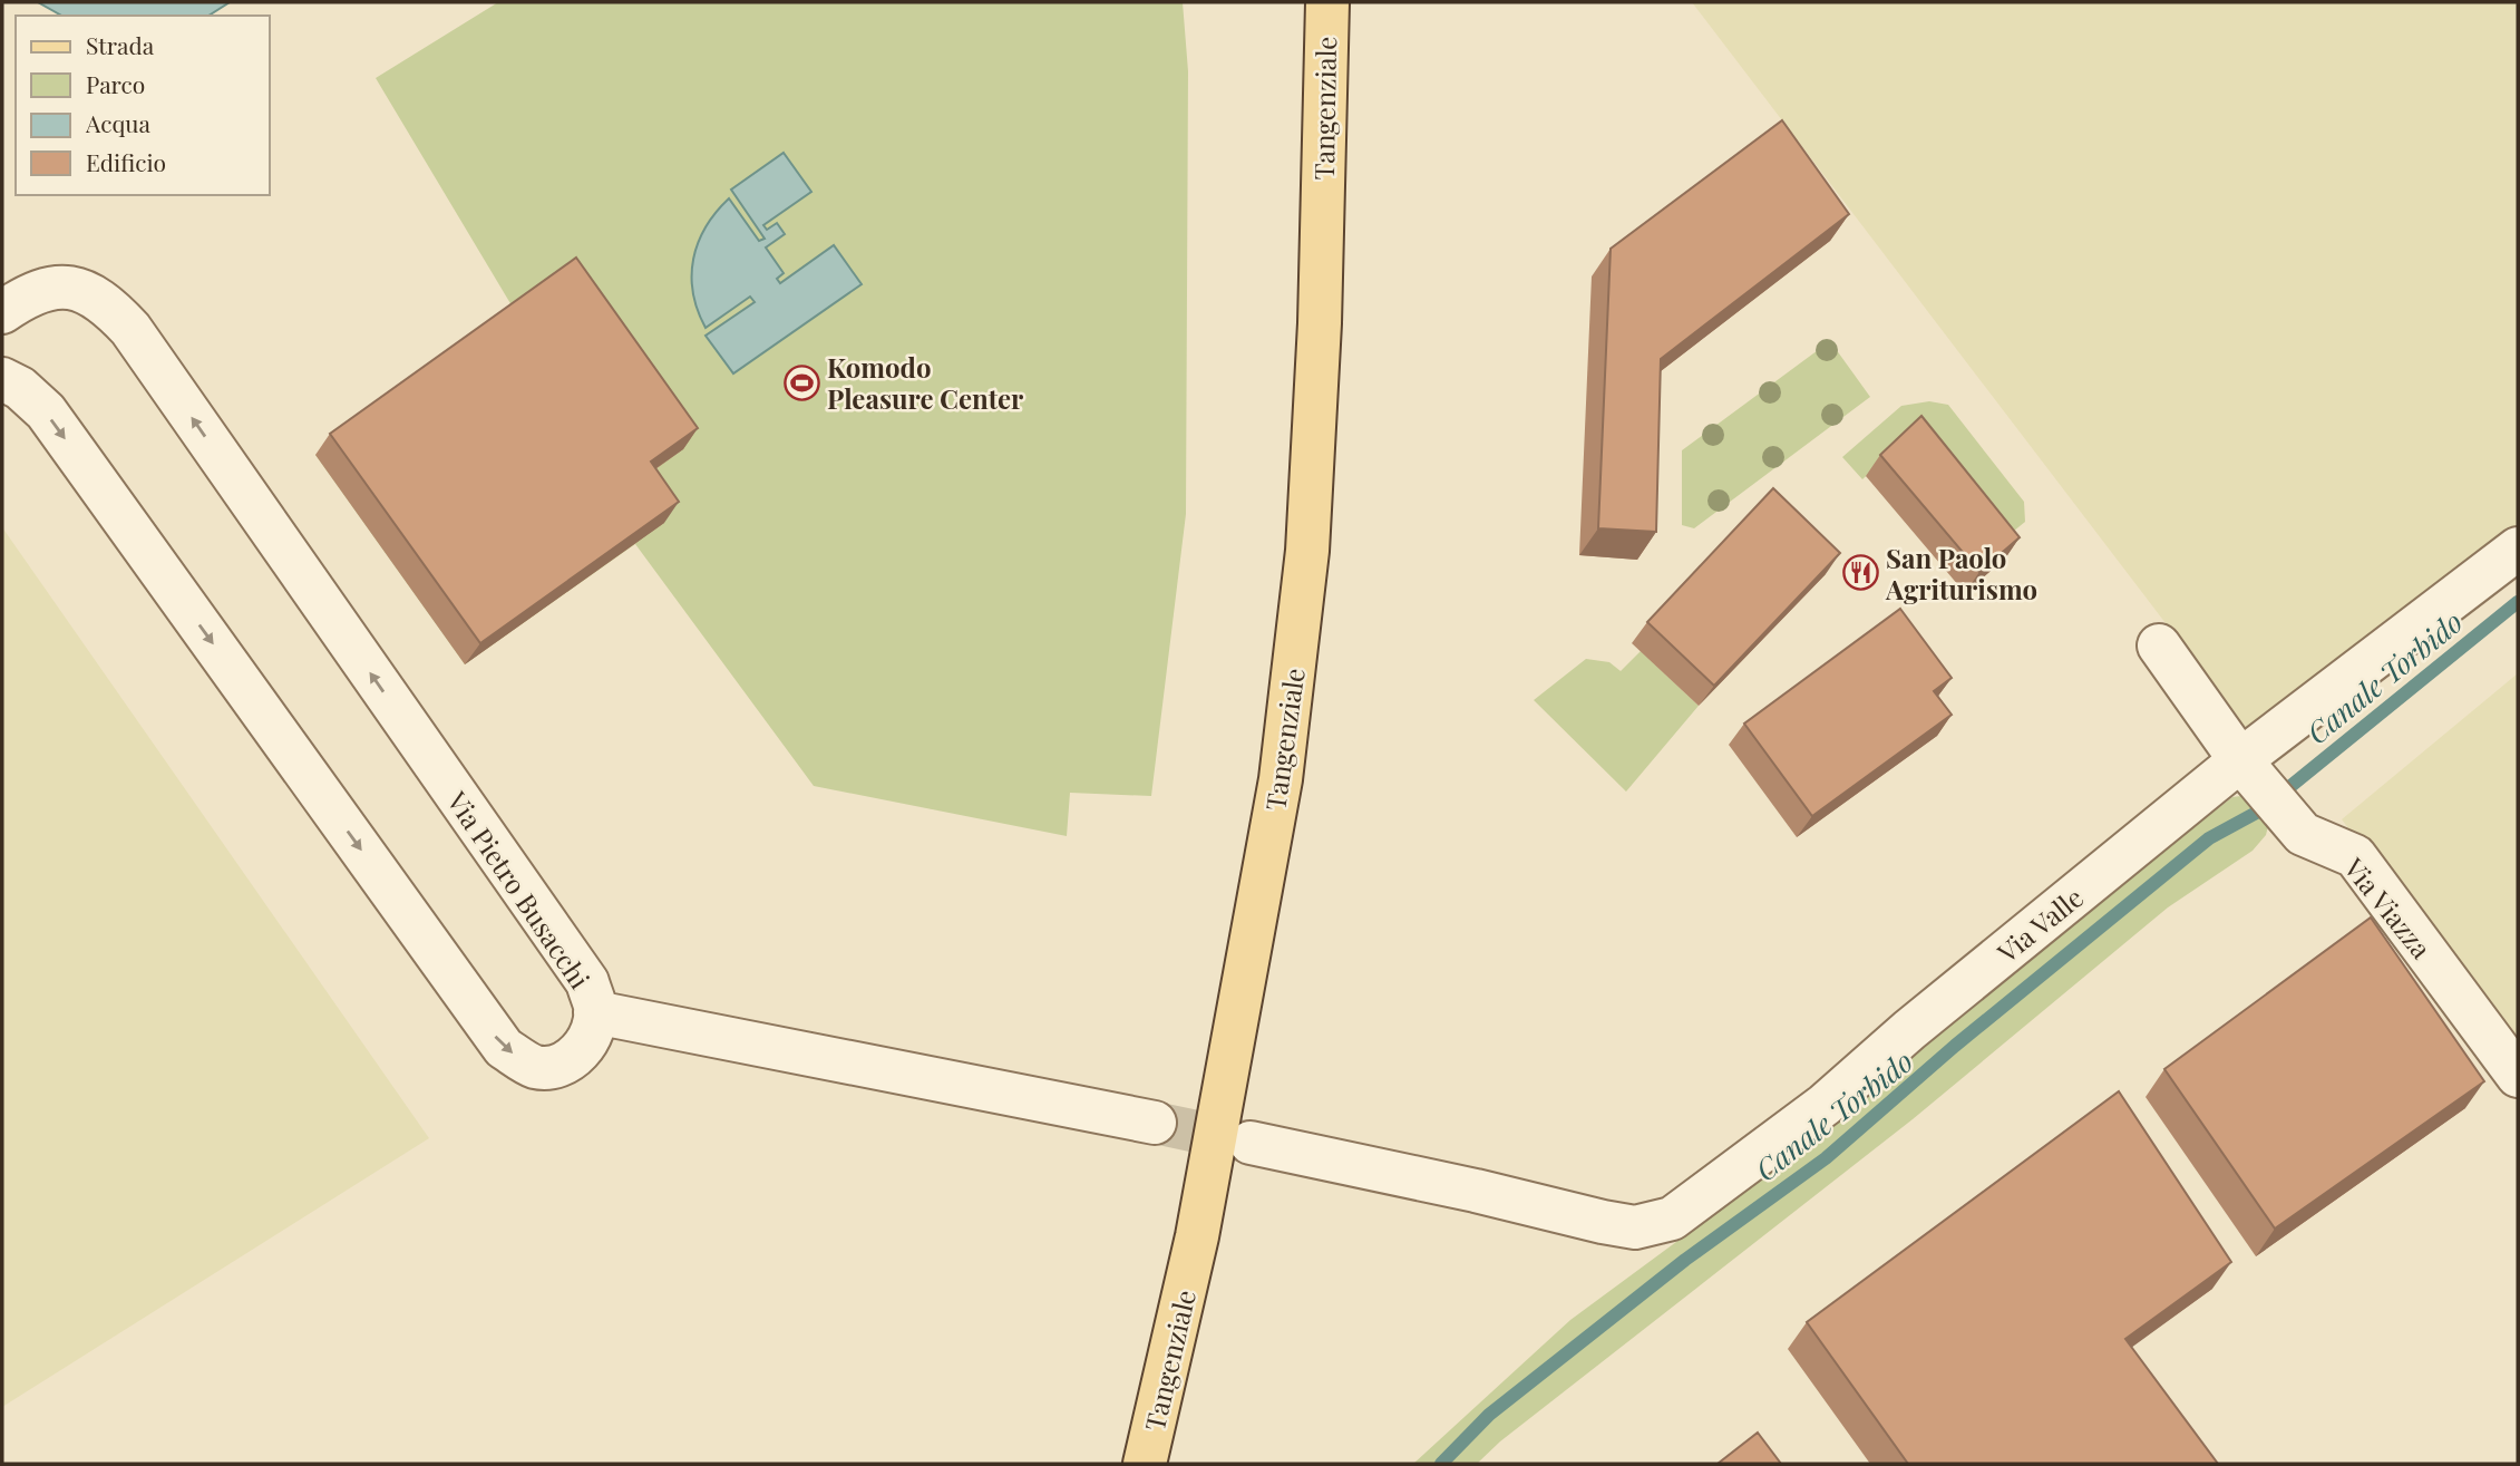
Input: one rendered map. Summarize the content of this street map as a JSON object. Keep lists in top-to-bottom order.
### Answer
{
  "streets": {
    "main road": ["Tangenziale"],
    "street": ["Via Pietro Busacchi", "Via Viazza", "Via Valle"]
  },
  "crossings": [
    ["Via Viazza", "Via Valle"]
  ],
  "water": ["Canale Torbido"],
  "places": {
    "sports": ["Komodo Pleasure Center"],
    "restaurant": ["San Paolo Agriturismo"]
  },
  "legend": [
    "Strada",
    "Parco",
    "Acqua",
    "Edificio"
  ]
}
